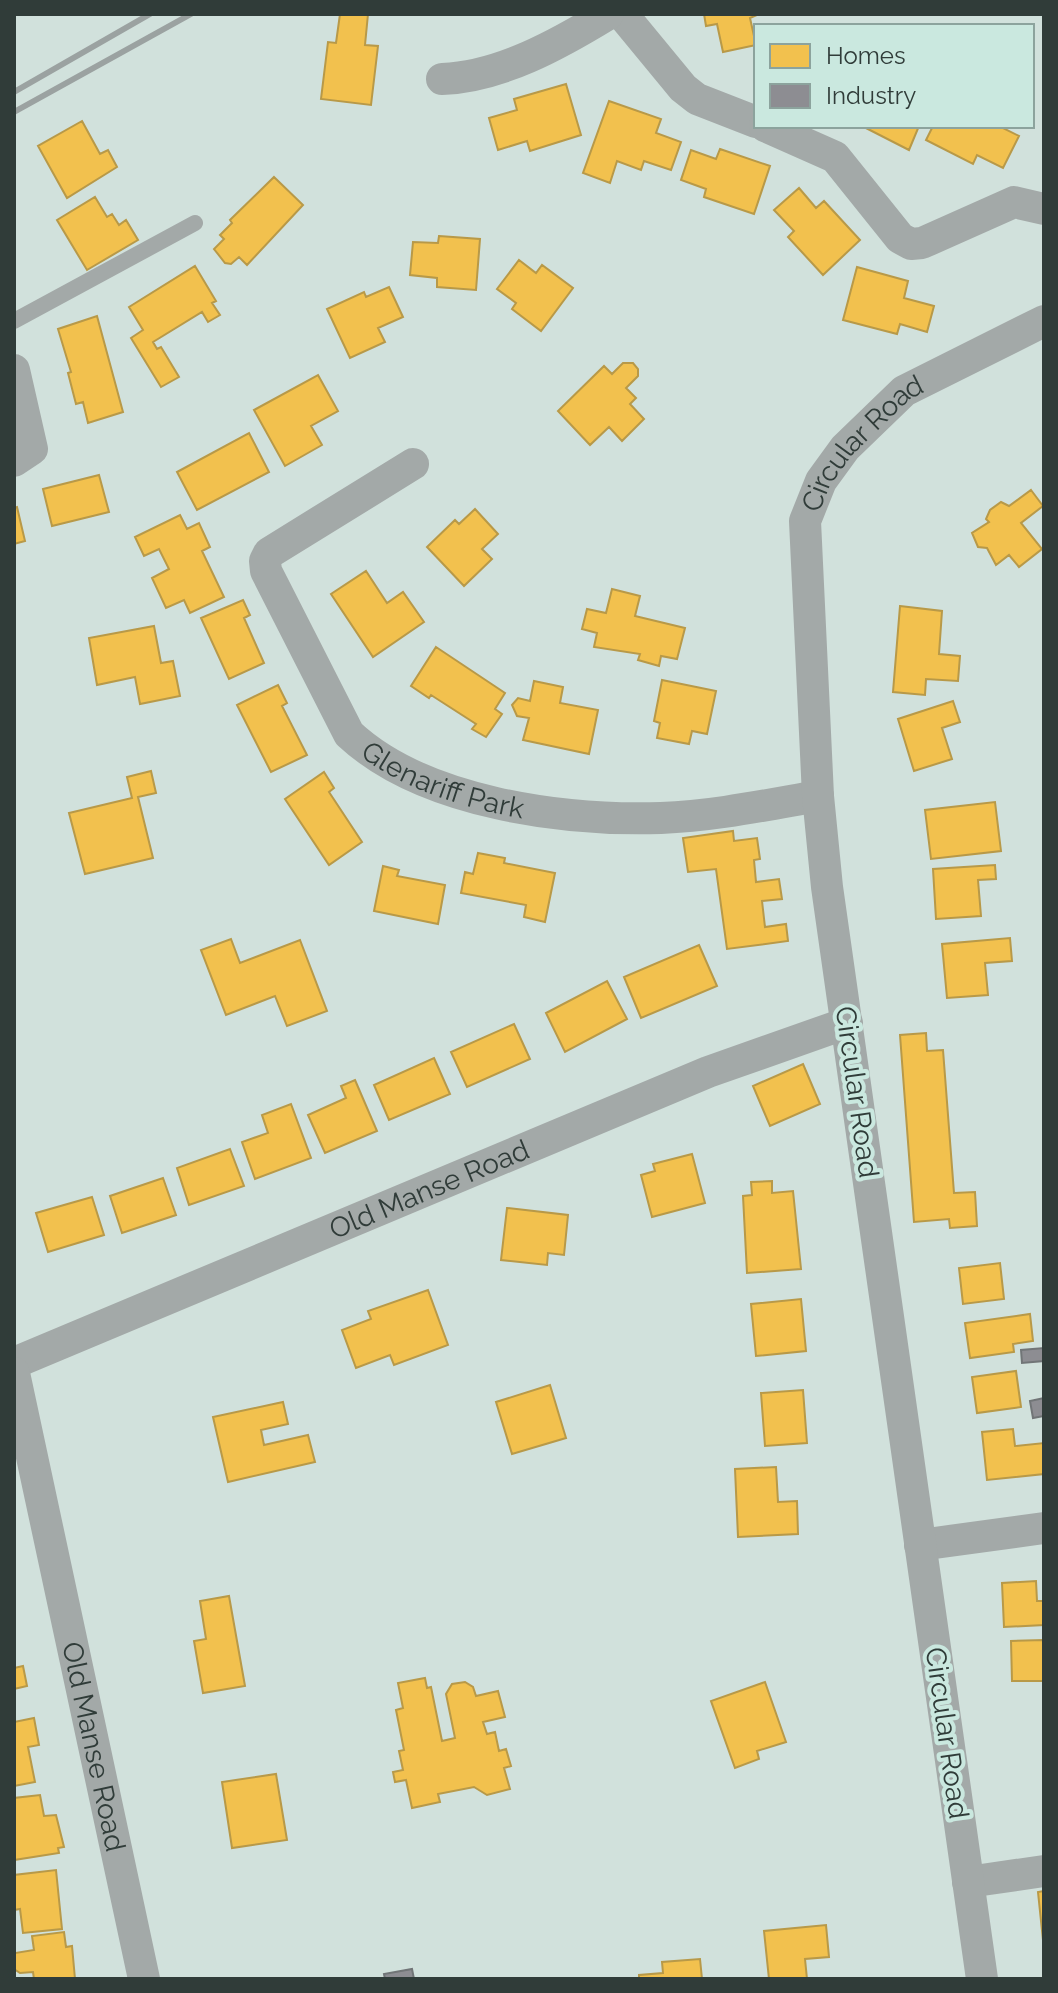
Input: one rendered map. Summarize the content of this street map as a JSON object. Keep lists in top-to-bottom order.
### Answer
{
  "streets": {
    "street": ["Circular Road", "Glenariff Park", "Old Manse Road"]
  },
  "crossings": [
    ["Circular Road", "Glenariff Park"],
    ["Circular Road", "Old Manse Road"]
  ],
  "legend": ["Homes", "Industry"]
}
